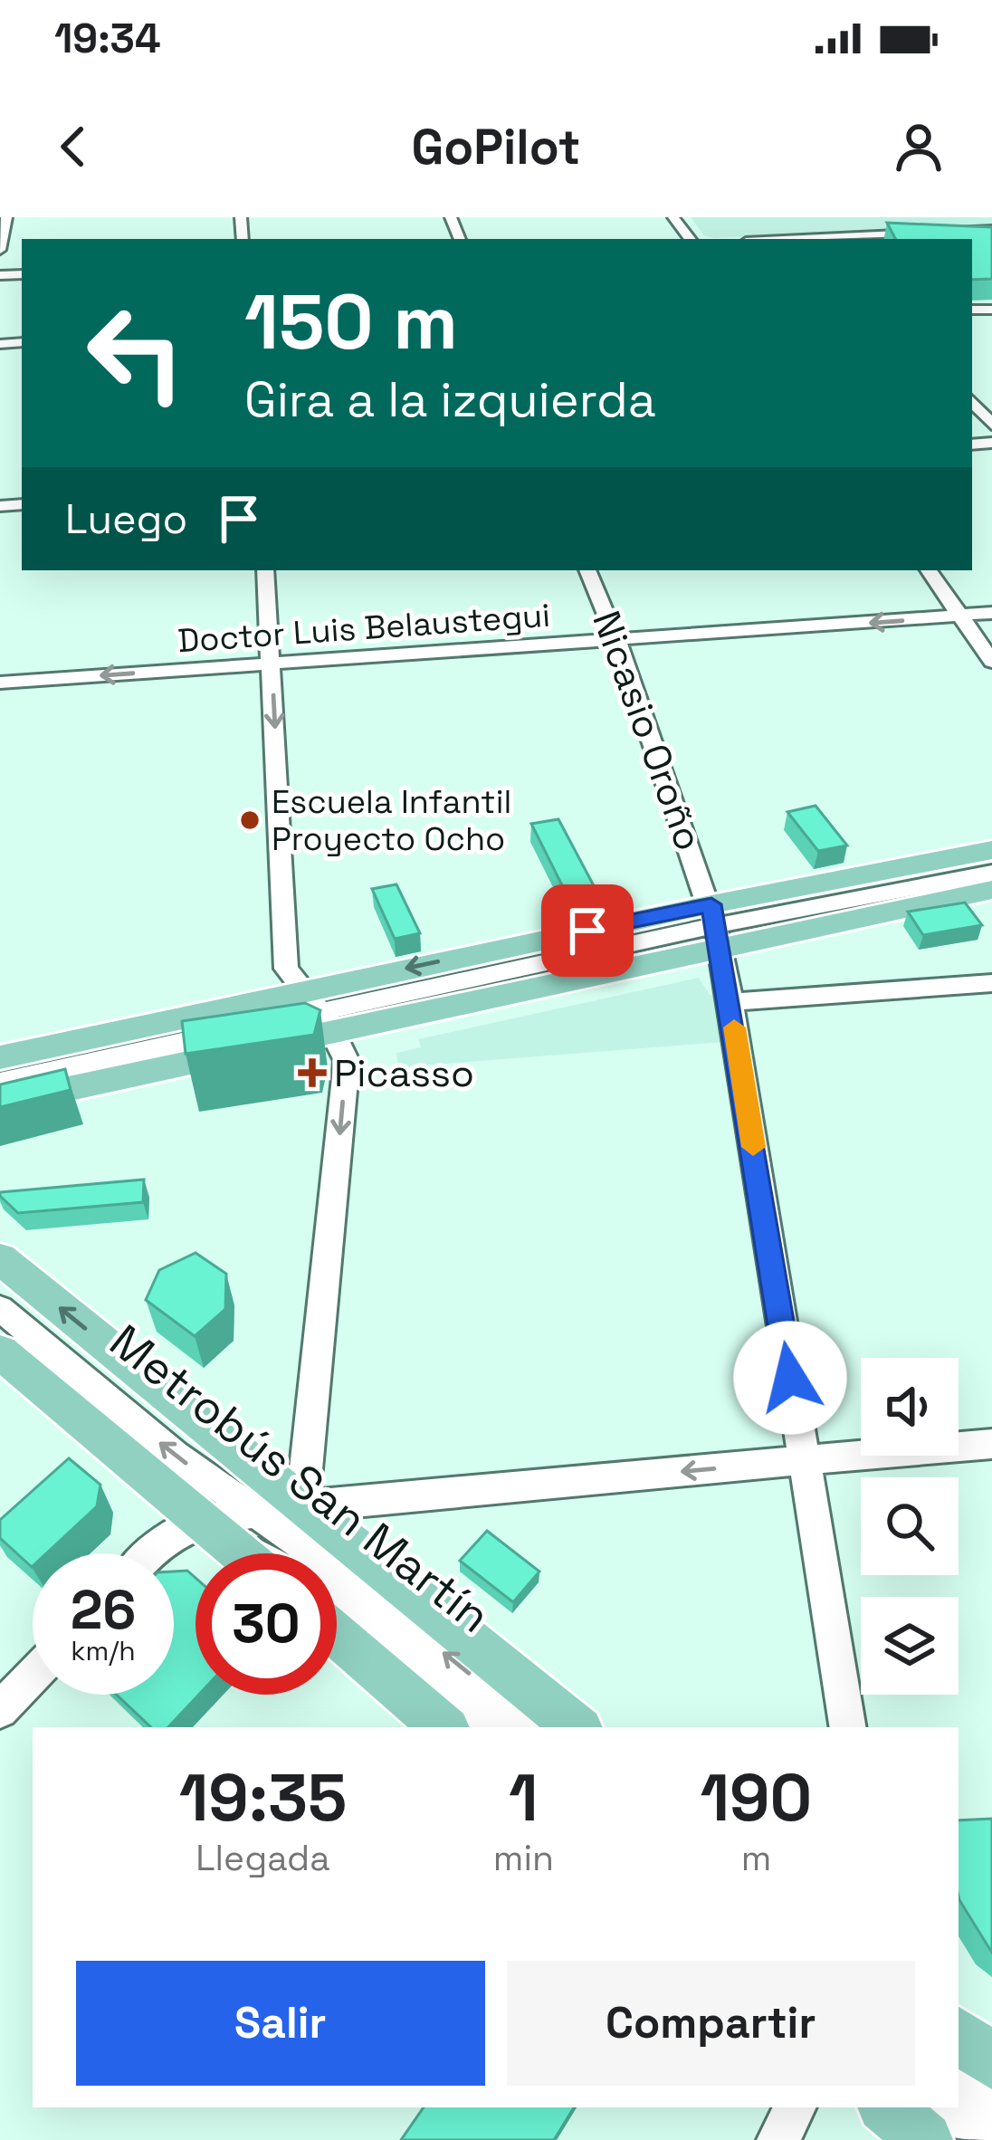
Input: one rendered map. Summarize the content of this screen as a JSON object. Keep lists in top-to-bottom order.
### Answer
{
  "streets": {
    "street": ["Doctor Luis Belaustegui", "Nicasio Oroño", "Metrobús San Martín"]
  },
  "crossings": [
    ["Doctor Luis Belaustegui", "Nicasio Oroño"]
  ],
  "one_way": ["Doctor Luis Belaustegui"],
  "places": {
    "other": ["Escuela Infantil Proyecto Ocho"],
    "health": ["Picasso"]
  },
  "page": {
    "status": "19:34",
    "header": "GoPilot",
    "turn": ["150 m", "Gira a la izquierda"],
    "then": "Luego",
    "speed": "26 km/h",
    "limit": "30",
    "eta": [
      "19:35",
      "Llegada",
      "1",
      "min",
      "190",
      "m"
    ],
    "buttons": ["Salir", "Compartir"]
  }
}
